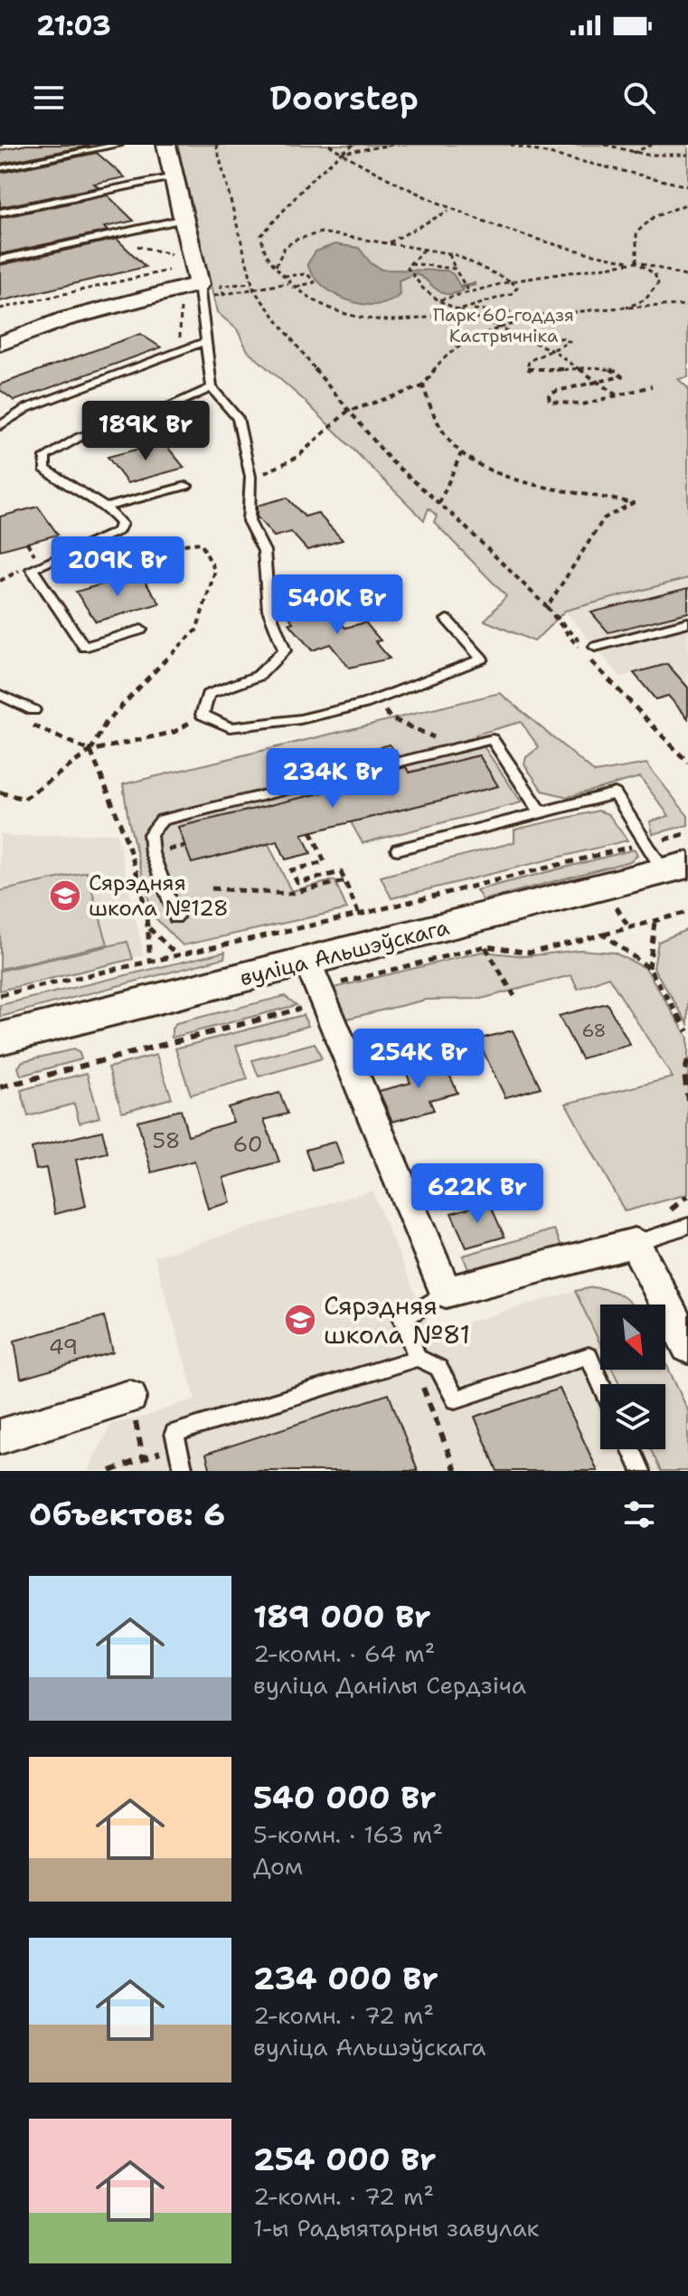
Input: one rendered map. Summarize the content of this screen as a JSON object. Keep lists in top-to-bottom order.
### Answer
{
  "streets": {
    "main road": ["вуліца Альшэўскага"]
  },
  "parks": ["Парк 60-годдзя Кастрычніка"],
  "places": {
    "school or university": ["Сярэдняя школа №128", "Сярэдняя школа №81"]
  },
  "house_numbers": [
    "68",
    "58",
    "60",
    "49"
  ],
  "north": "bottom right",
  "page": {
    "status": "21:03",
    "header": "Doorstep",
    "price": [
      "189K Br",
      "209K Br",
      "540K Br",
      "234K Br",
      "254K Br",
      "622K Br"
    ],
    "heading": "Объектов: 6",
    "list": [
      {
        "name": "189 000 Br",
        "note": "2-комн. · 64 m² · вуліца Данілы Сердзіча"
      },
      {
        "name": "540 000 Br",
        "note": "5-комн. · 163 m² · Дом"
      },
      {
        "name": "234 000 Br",
        "note": "2-комн. · 72 m² · вуліца Альшэўскага"
      },
      {
        "name": "254 000 Br",
        "note": "2-комн. · 72 m² · 1-ы Радыятарны завулак"
      }
    ]
  }
}
